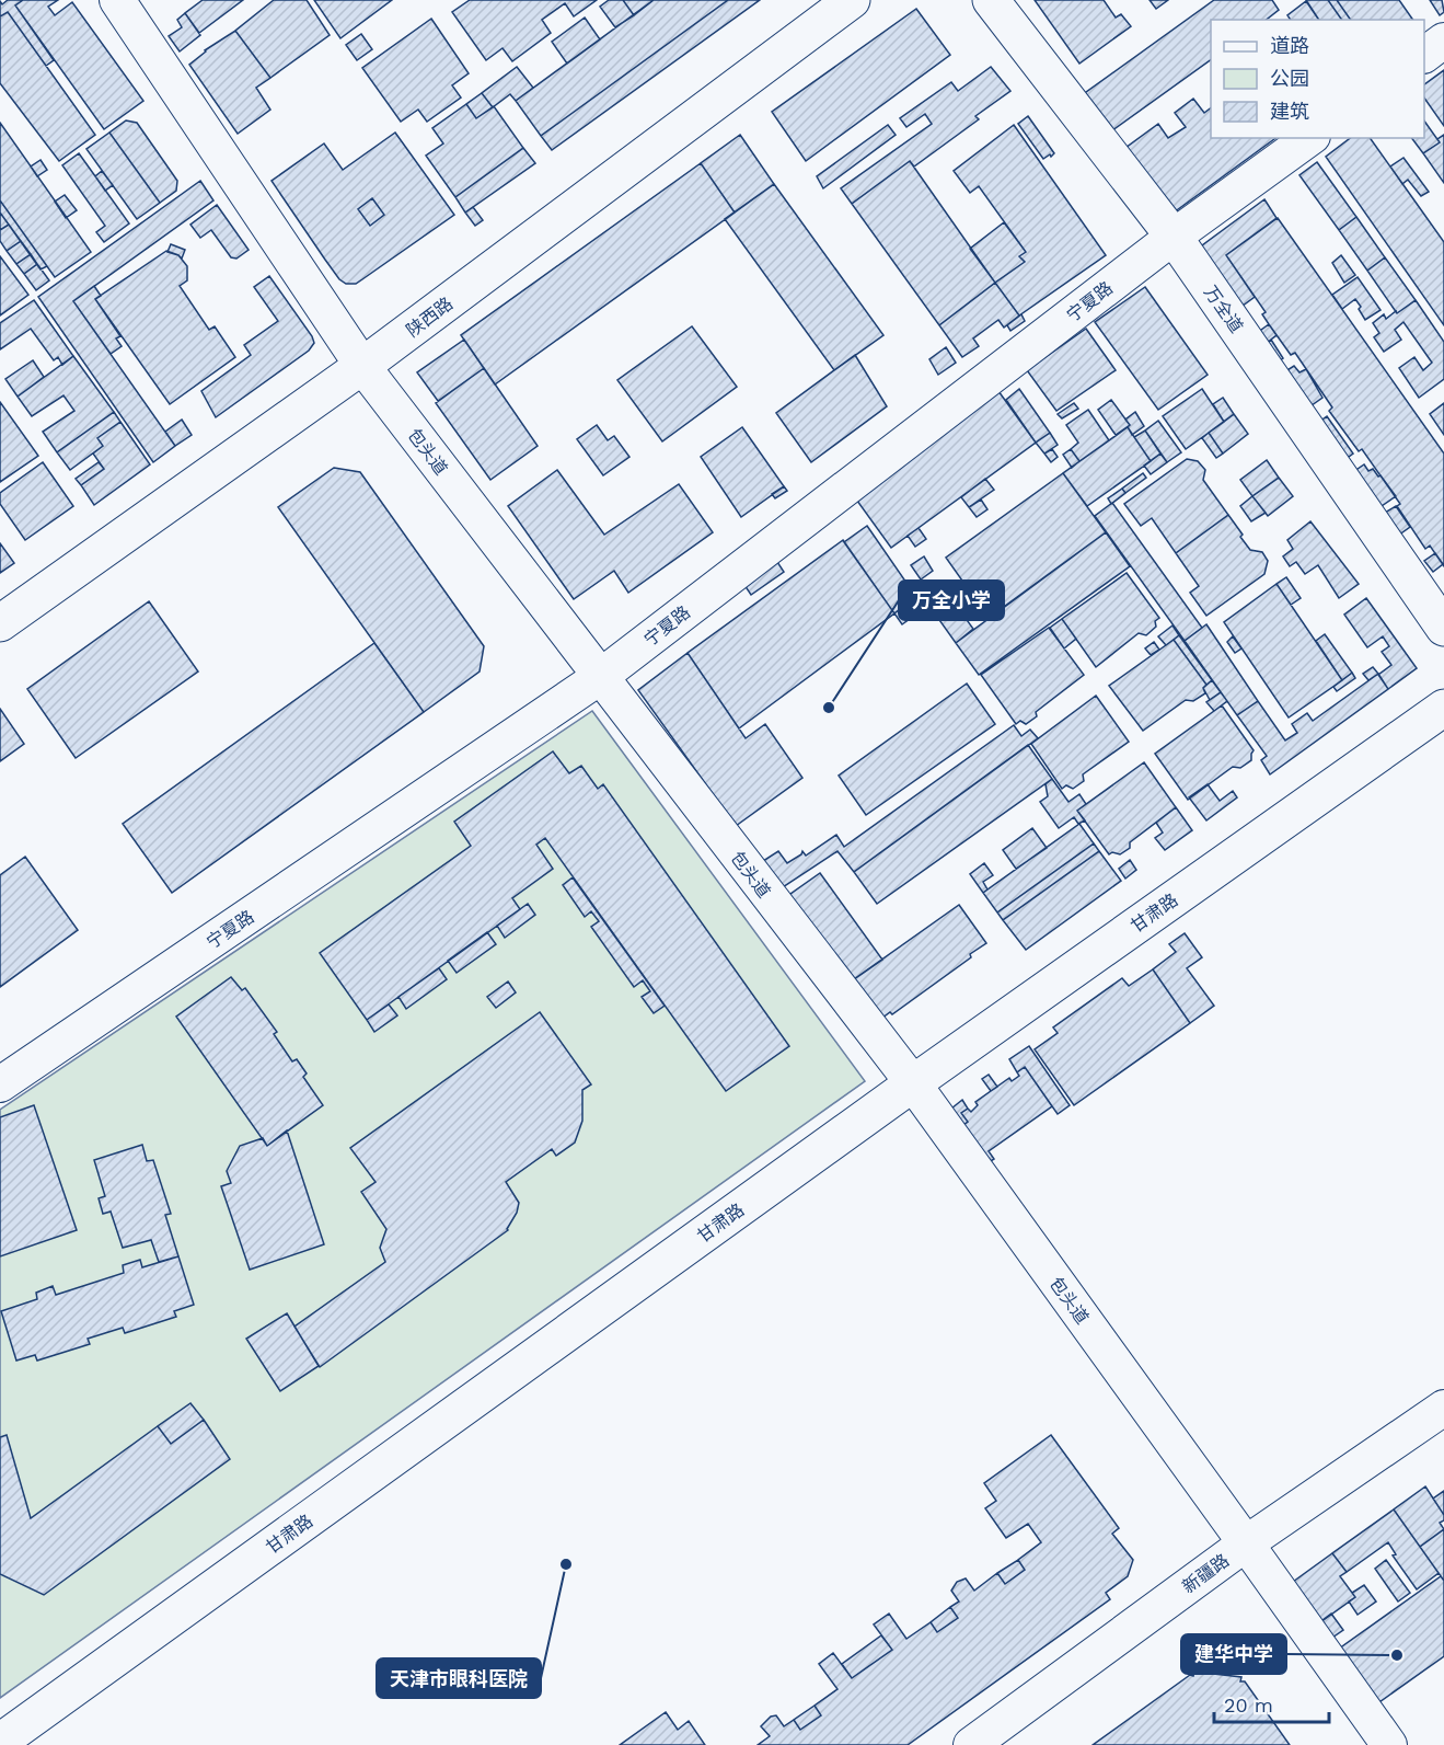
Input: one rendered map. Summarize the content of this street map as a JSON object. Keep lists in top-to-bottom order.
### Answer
{
  "streets": {
    "street": [
      "宁夏路",
      "万全道",
      "陕西路",
      "包头道",
      "甘肃路",
      "新疆路"
    ]
  },
  "crossings": [
    ["宁夏路", "万全道"],
    ["宁夏路", "包头道"],
    ["陕西路", "包头道"],
    ["包头道", "甘肃路"],
    ["包头道", "新疆路"]
  ],
  "places": ["万全小学", "天津市眼科医院", "建华中学"],
  "legend": ["道路", "公园", "建筑"],
  "scale_bar": "20 m"
}
